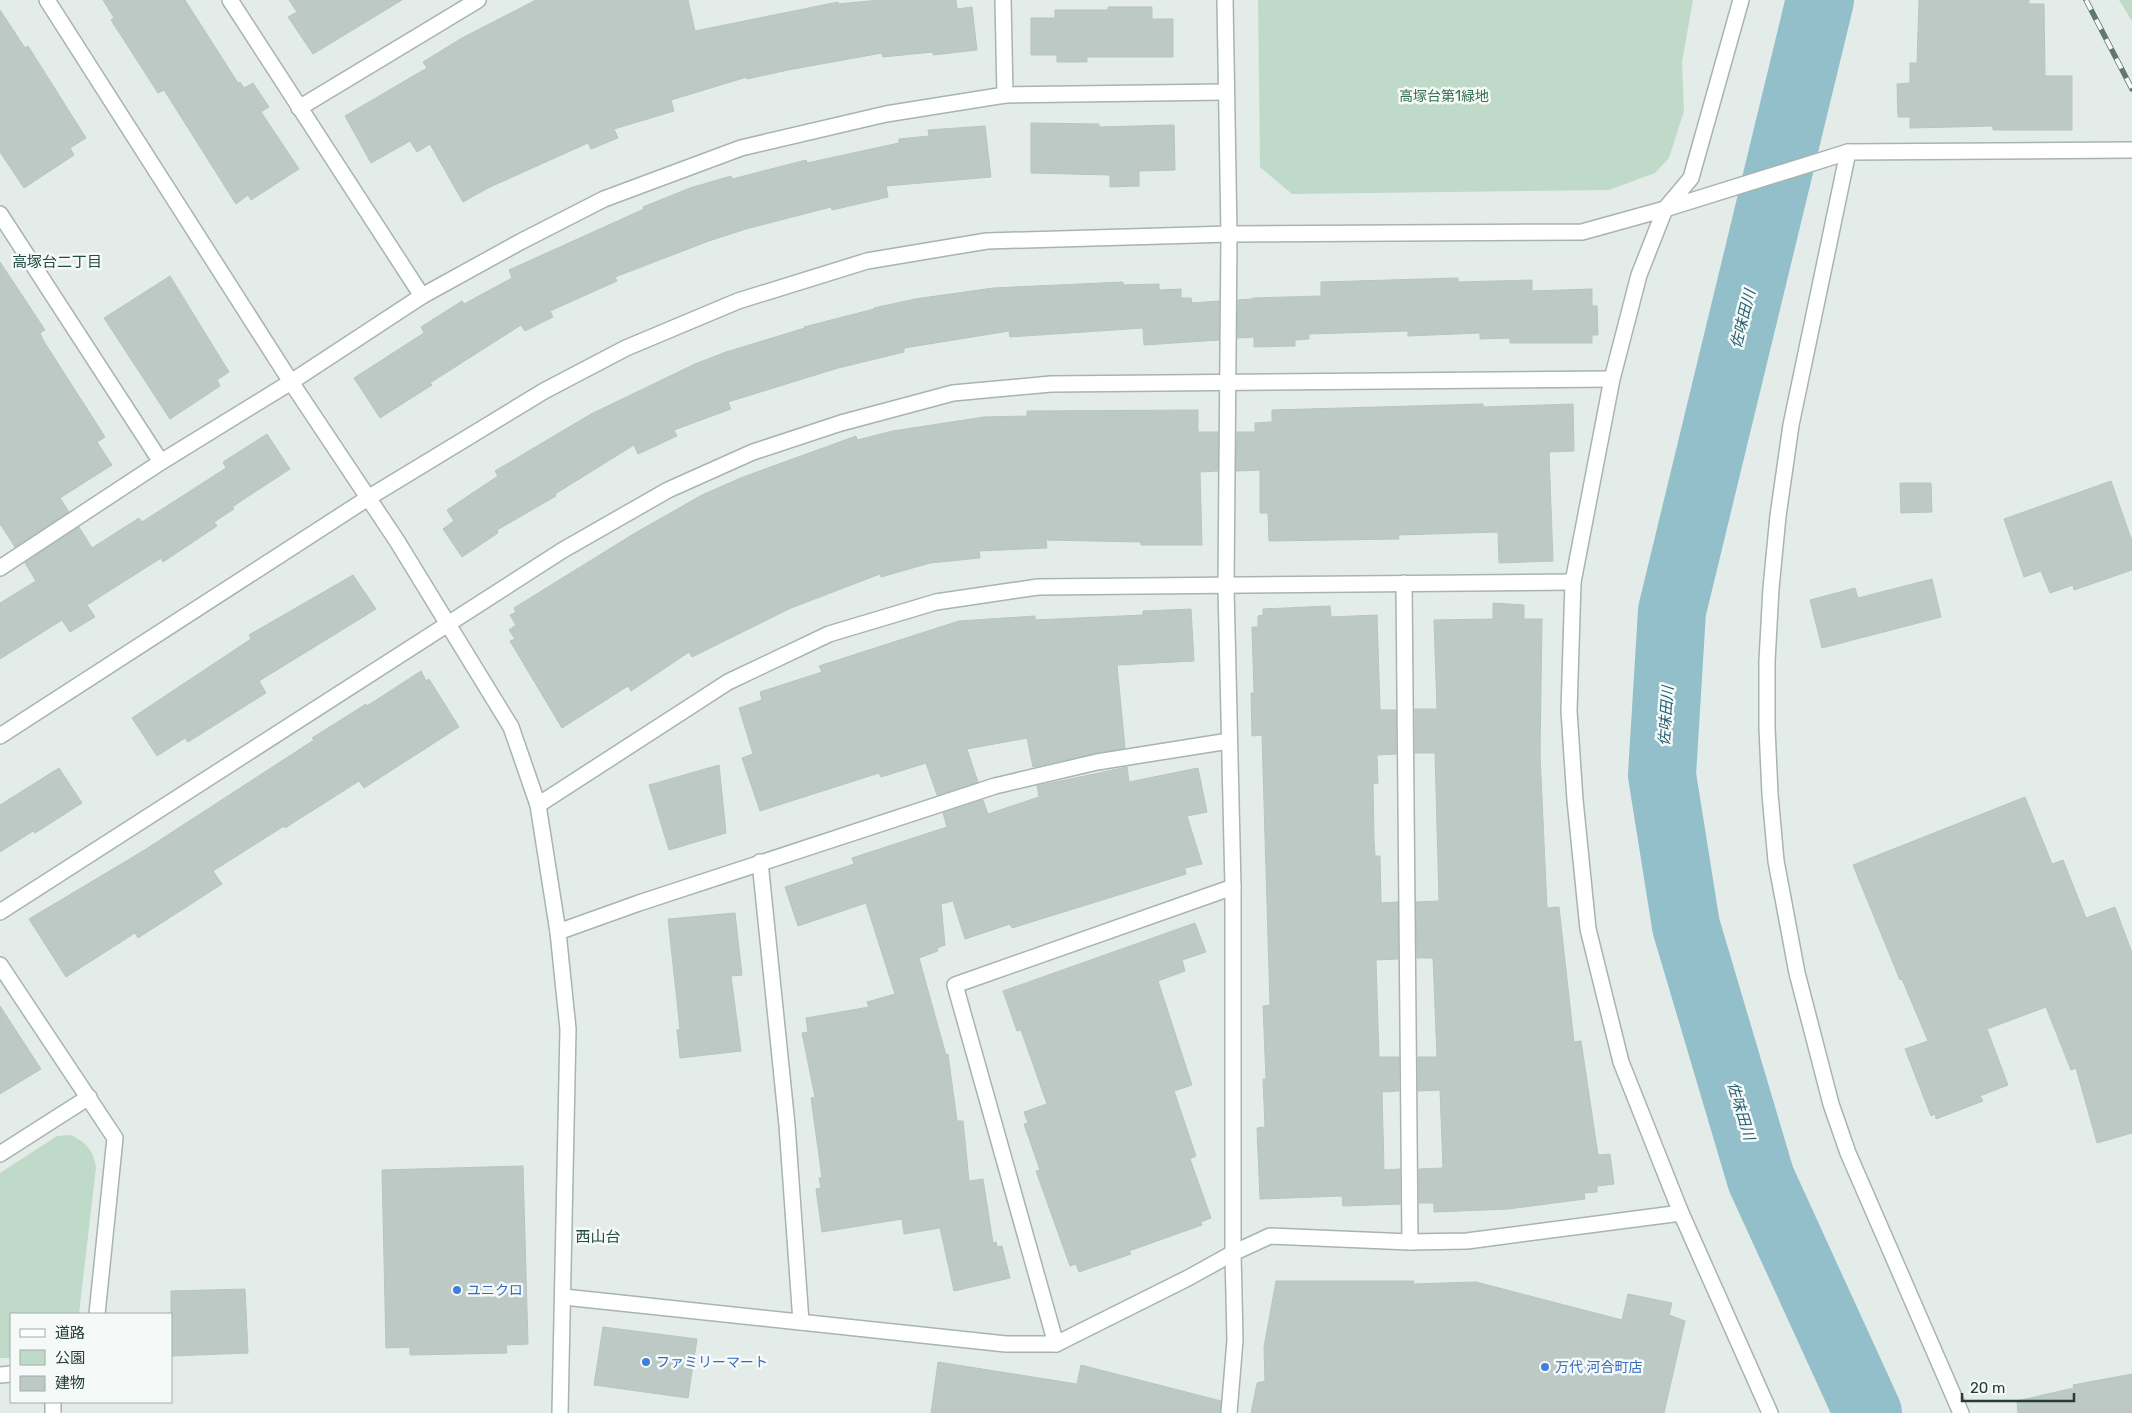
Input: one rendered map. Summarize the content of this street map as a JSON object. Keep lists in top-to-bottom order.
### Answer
{
  "districts": ["高塚台二丁目", "西山台"],
  "water": ["佐味田川"],
  "parks": ["高塚台第1緑地"],
  "places": ["ユニクロ", "ファミリーマート", "万代 河合町店"],
  "legend": ["道路", "公園", "建物"],
  "scale_bar": "20 m"
}
